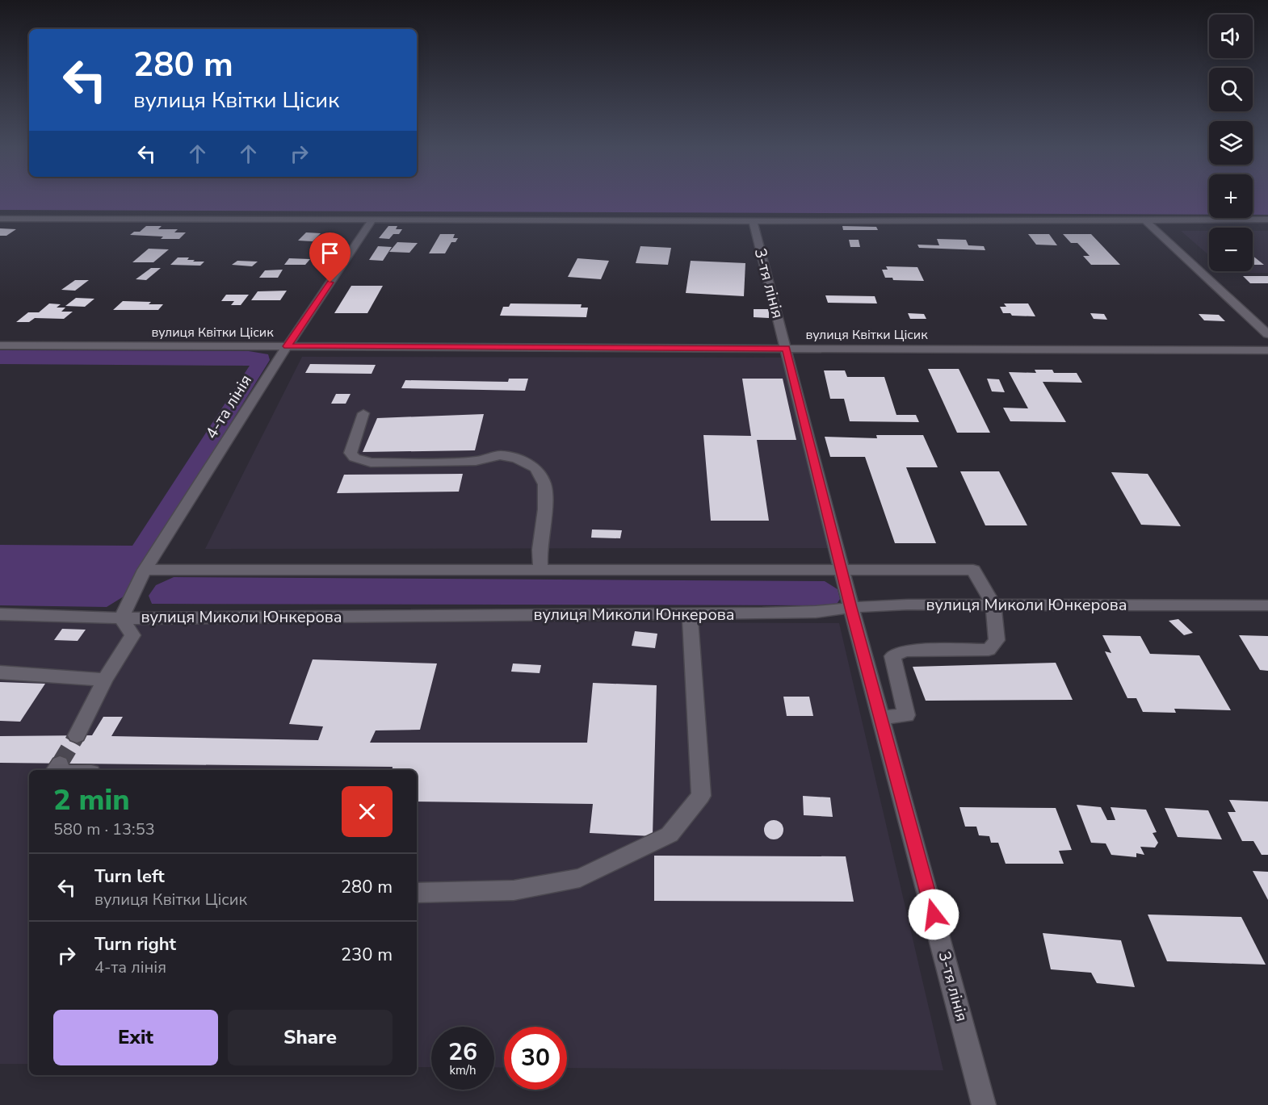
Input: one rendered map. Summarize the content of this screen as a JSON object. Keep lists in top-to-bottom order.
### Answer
{
  "streets": {
    "street": [
      "3-тя лінія",
      "вулиця Квітки Цісик",
      "4-та лінія",
      "вулиця Миколи Юнкерова"
    ]
  },
  "crossings": [
    ["3-тя лінія", "вулиця Квітки Цісик"],
    ["3-тя лінія", "вулиця Миколи Юнкерова"],
    ["вулиця Квітки Цісик", "4-та лінія"],
    ["4-та лінія", "вулиця Миколи Юнкерова"]
  ],
  "page": {
    "map_buttons": ["+", "−"],
    "turn": ["280 m", "вулиця Квітки Цісик"],
    "heading": ["2 min", "580 m · 13:53"],
    "list": [
      {
        "name": "Turn left",
        "note": "вулиця Квітки Цісик",
        "value": "280 m"
      },
      {
        "name": "Turn right",
        "note": "4-та лінія",
        "value": "230 m"
      }
    ],
    "buttons": ["Exit", "Share"],
    "speed": "26 km/h",
    "limit": "30"
  }
}
